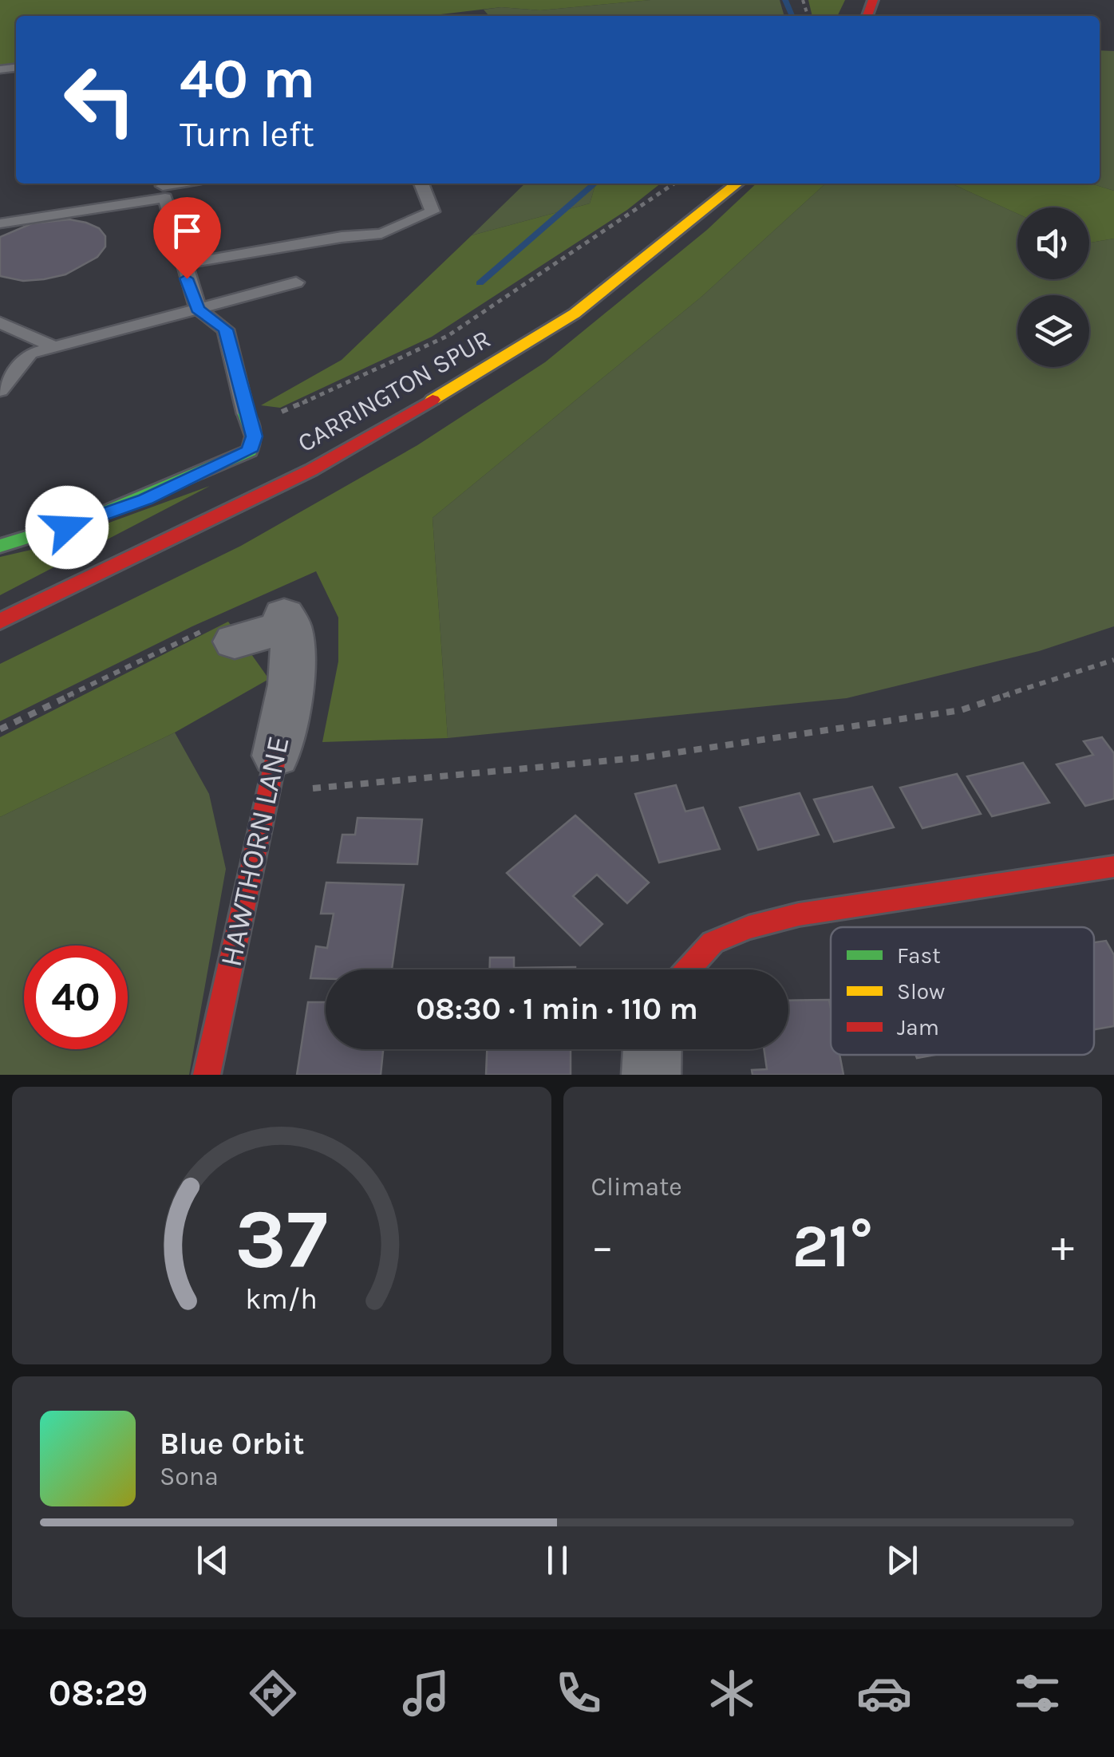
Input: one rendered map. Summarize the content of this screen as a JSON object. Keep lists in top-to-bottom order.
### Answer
{
  "streets": {
    "main road": ["CARRINGTON SPUR", "HAWTHORN LANE"]
  },
  "legend": ["Fast", "Slow", "Jam"],
  "page": {
    "turn": ["40 m", "Turn left"],
    "limit": "40",
    "trip": "08:30 · 1 min · 110 m",
    "tile": "Climate",
    "heat": ["−", "21°", "+"],
    "song": ["Blue Orbit", "Sona"],
    "tabs": "08:29",
    "gauge": ["37", "km/h"]
  }
}
